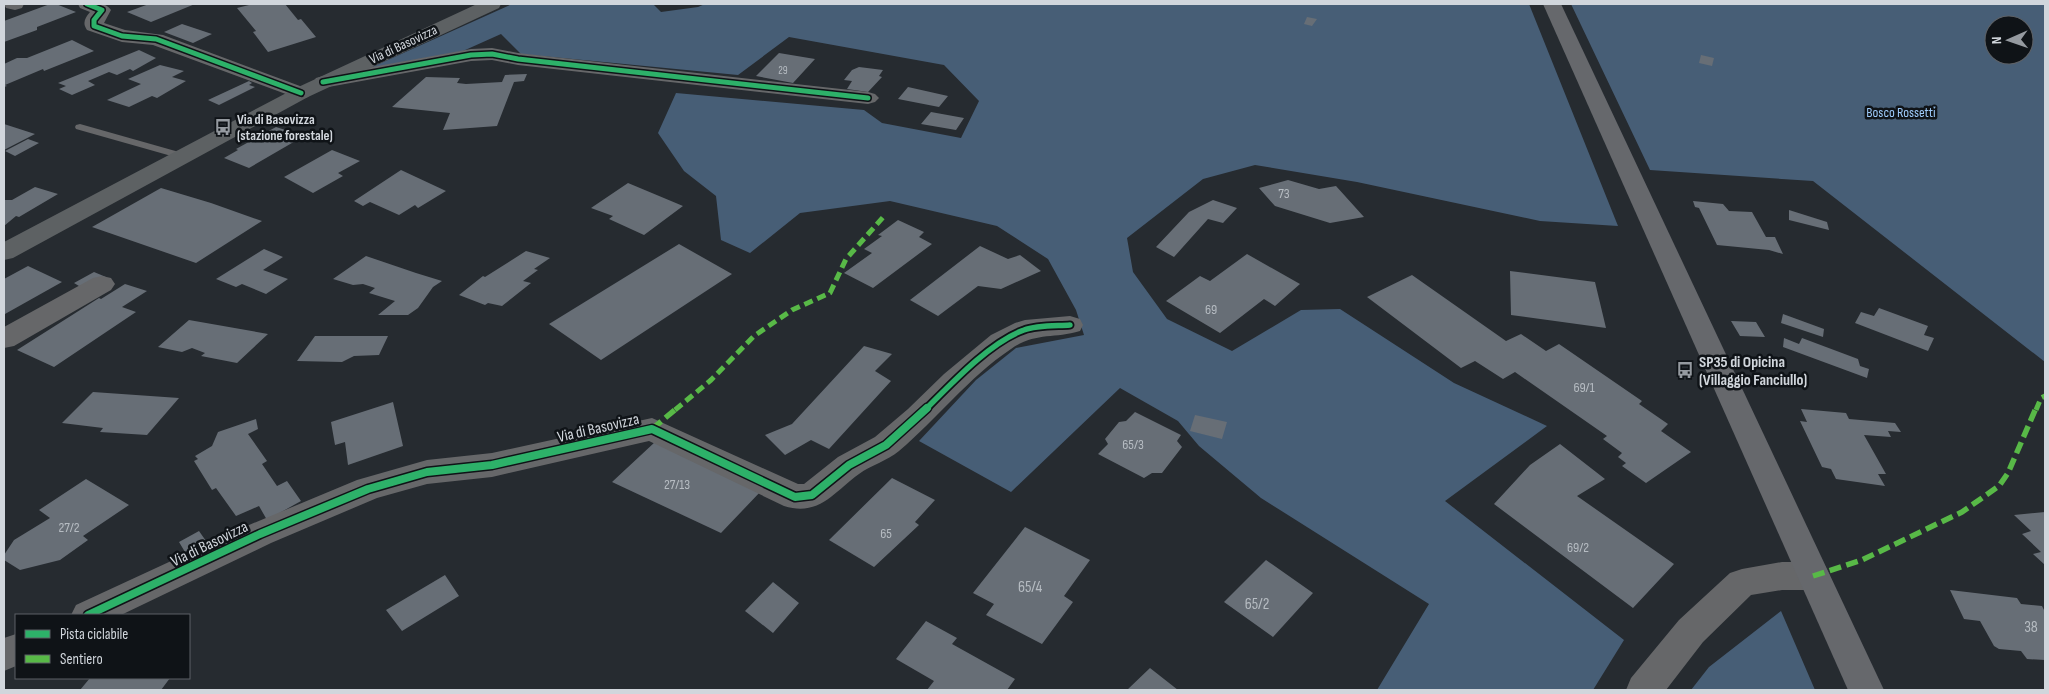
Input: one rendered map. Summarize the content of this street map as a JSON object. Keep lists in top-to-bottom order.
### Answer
{
  "streets": {
    "main road": ["Via di Basovizza"]
  },
  "parks": ["Bosco Rossetti"],
  "places": {
    "bus stop": ["Via di Basovizza (stazione forestale)", "SP35 di Opicina (Villaggio Fanciullo)"]
  },
  "house_numbers": [
    "29",
    "73",
    "69",
    "69/1",
    "65/3",
    "27/13",
    "27/2",
    "65",
    "69/2",
    "65/4",
    "65/2",
    "38"
  ],
  "legend": ["Pista ciclabile", "Sentiero"],
  "north": "left"
}
